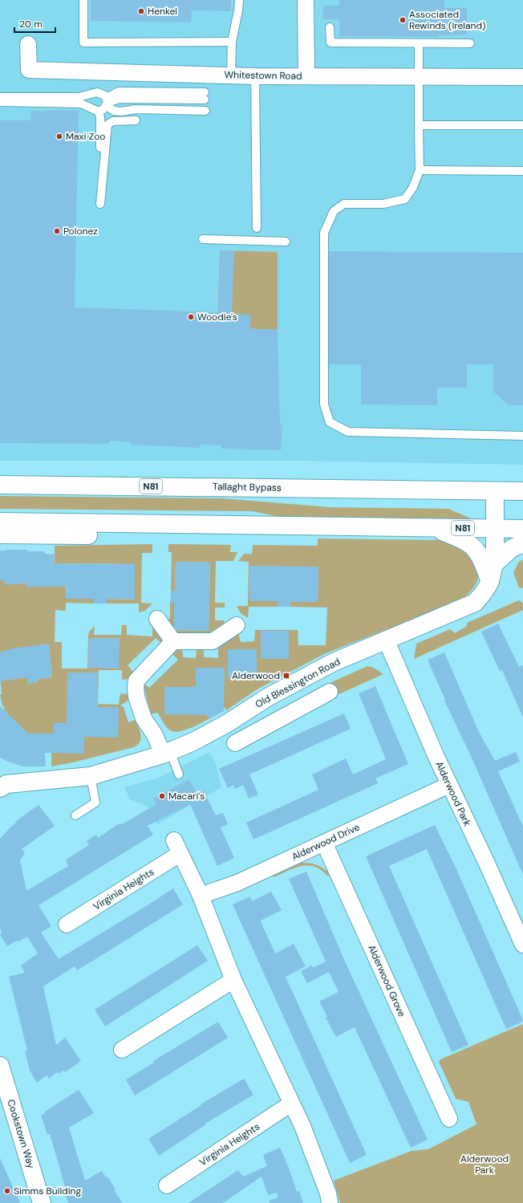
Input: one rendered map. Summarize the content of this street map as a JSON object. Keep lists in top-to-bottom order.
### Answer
{
  "streets": {
    "main road": [
      "N81",
      "Tallaght Bypass",
      "Old Blessington Road",
      "Cookstown Way"
    ],
    "street": [
      "Whitestown Road",
      "Alderwood Park",
      "Alderwood Drive",
      "Virginia Heights",
      "Alderwood Grove"
    ]
  },
  "crossings": [
    ["N81", "Tallaght Bypass"],
    ["N81", "Old Blessington Road"],
    ["Tallaght Bypass", "Old Blessington Road"],
    ["Old Blessington Road", "Alderwood Park"],
    ["Alderwood Park", "Alderwood Drive"],
    ["Alderwood Drive", "Virginia Heights"],
    ["Alderwood Drive", "Alderwood Grove"]
  ],
  "parks": ["Alderwood Park"],
  "places": {
    "other": [
      "Henkel",
      "Associated Rewinds (Ireland)",
      "Maxi Zoo",
      "Polonez",
      "Woodie's",
      "Macari's",
      "Simms Building"
    ],
    "transit": ["Alderwood"]
  },
  "scale_bar": "20 m"
}
